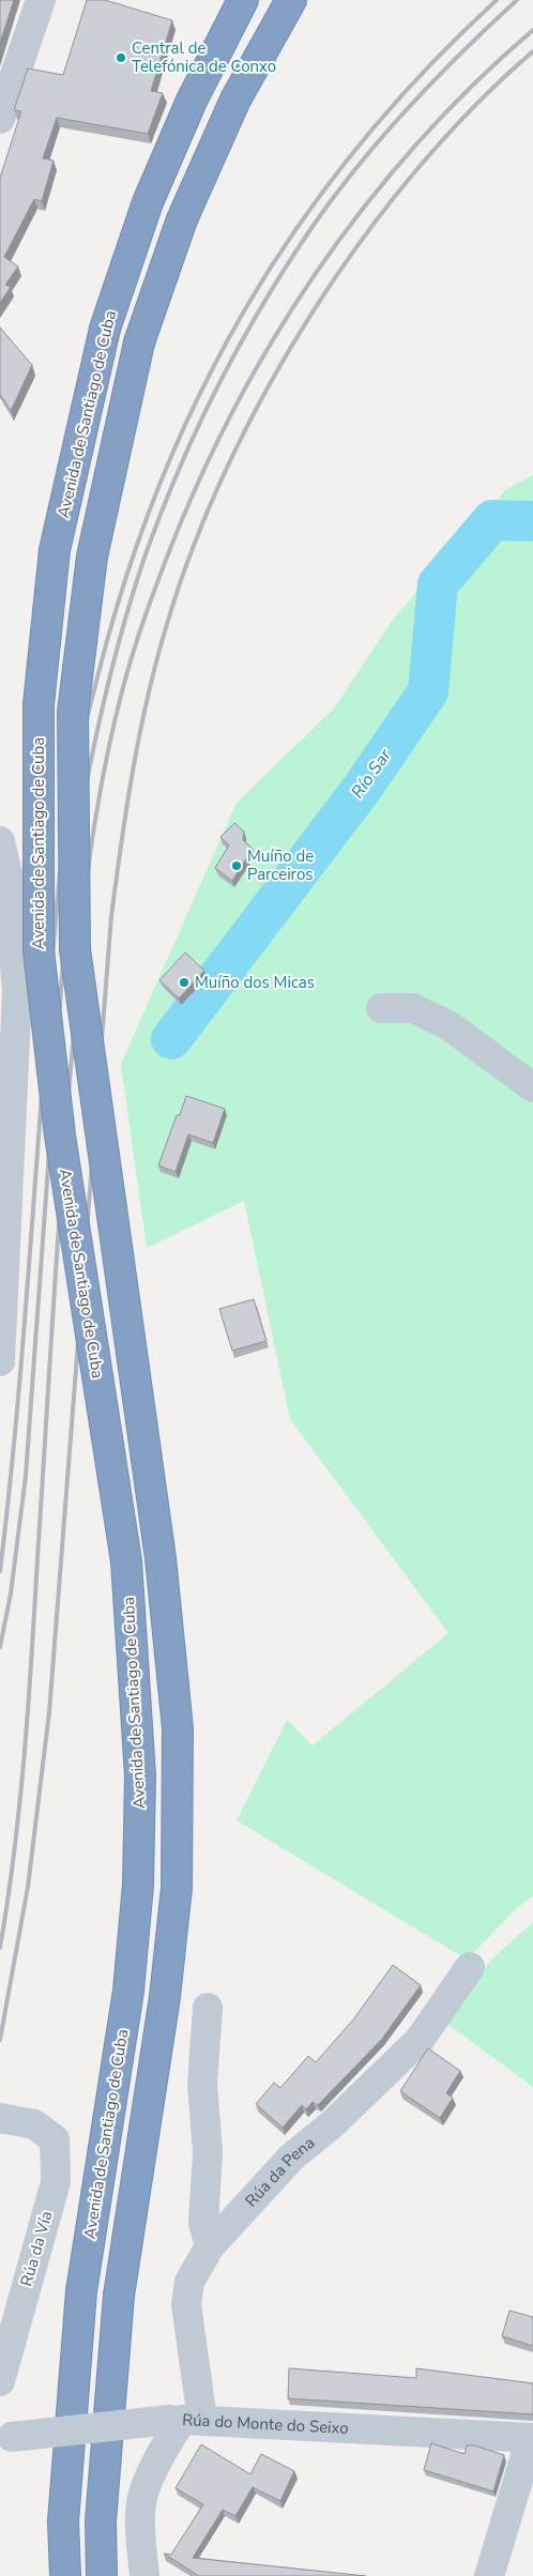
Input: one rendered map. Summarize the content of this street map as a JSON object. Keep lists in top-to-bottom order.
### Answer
{
  "streets": {
    "highway": ["Avenida de Santiago de Cuba"],
    "street": ["Rúa da Pena", "Rúa da Vía", "Rúa do Monte do Seixo"]
  },
  "crossings": [
    ["Rúa da Pena", "Rúa do Monte do Seixo"]
  ],
  "water": ["Río Sar"],
  "places": ["Central de Telefónica de Conxo", "Muíño de Parceiros", "Muíño dos Micas"]
}
